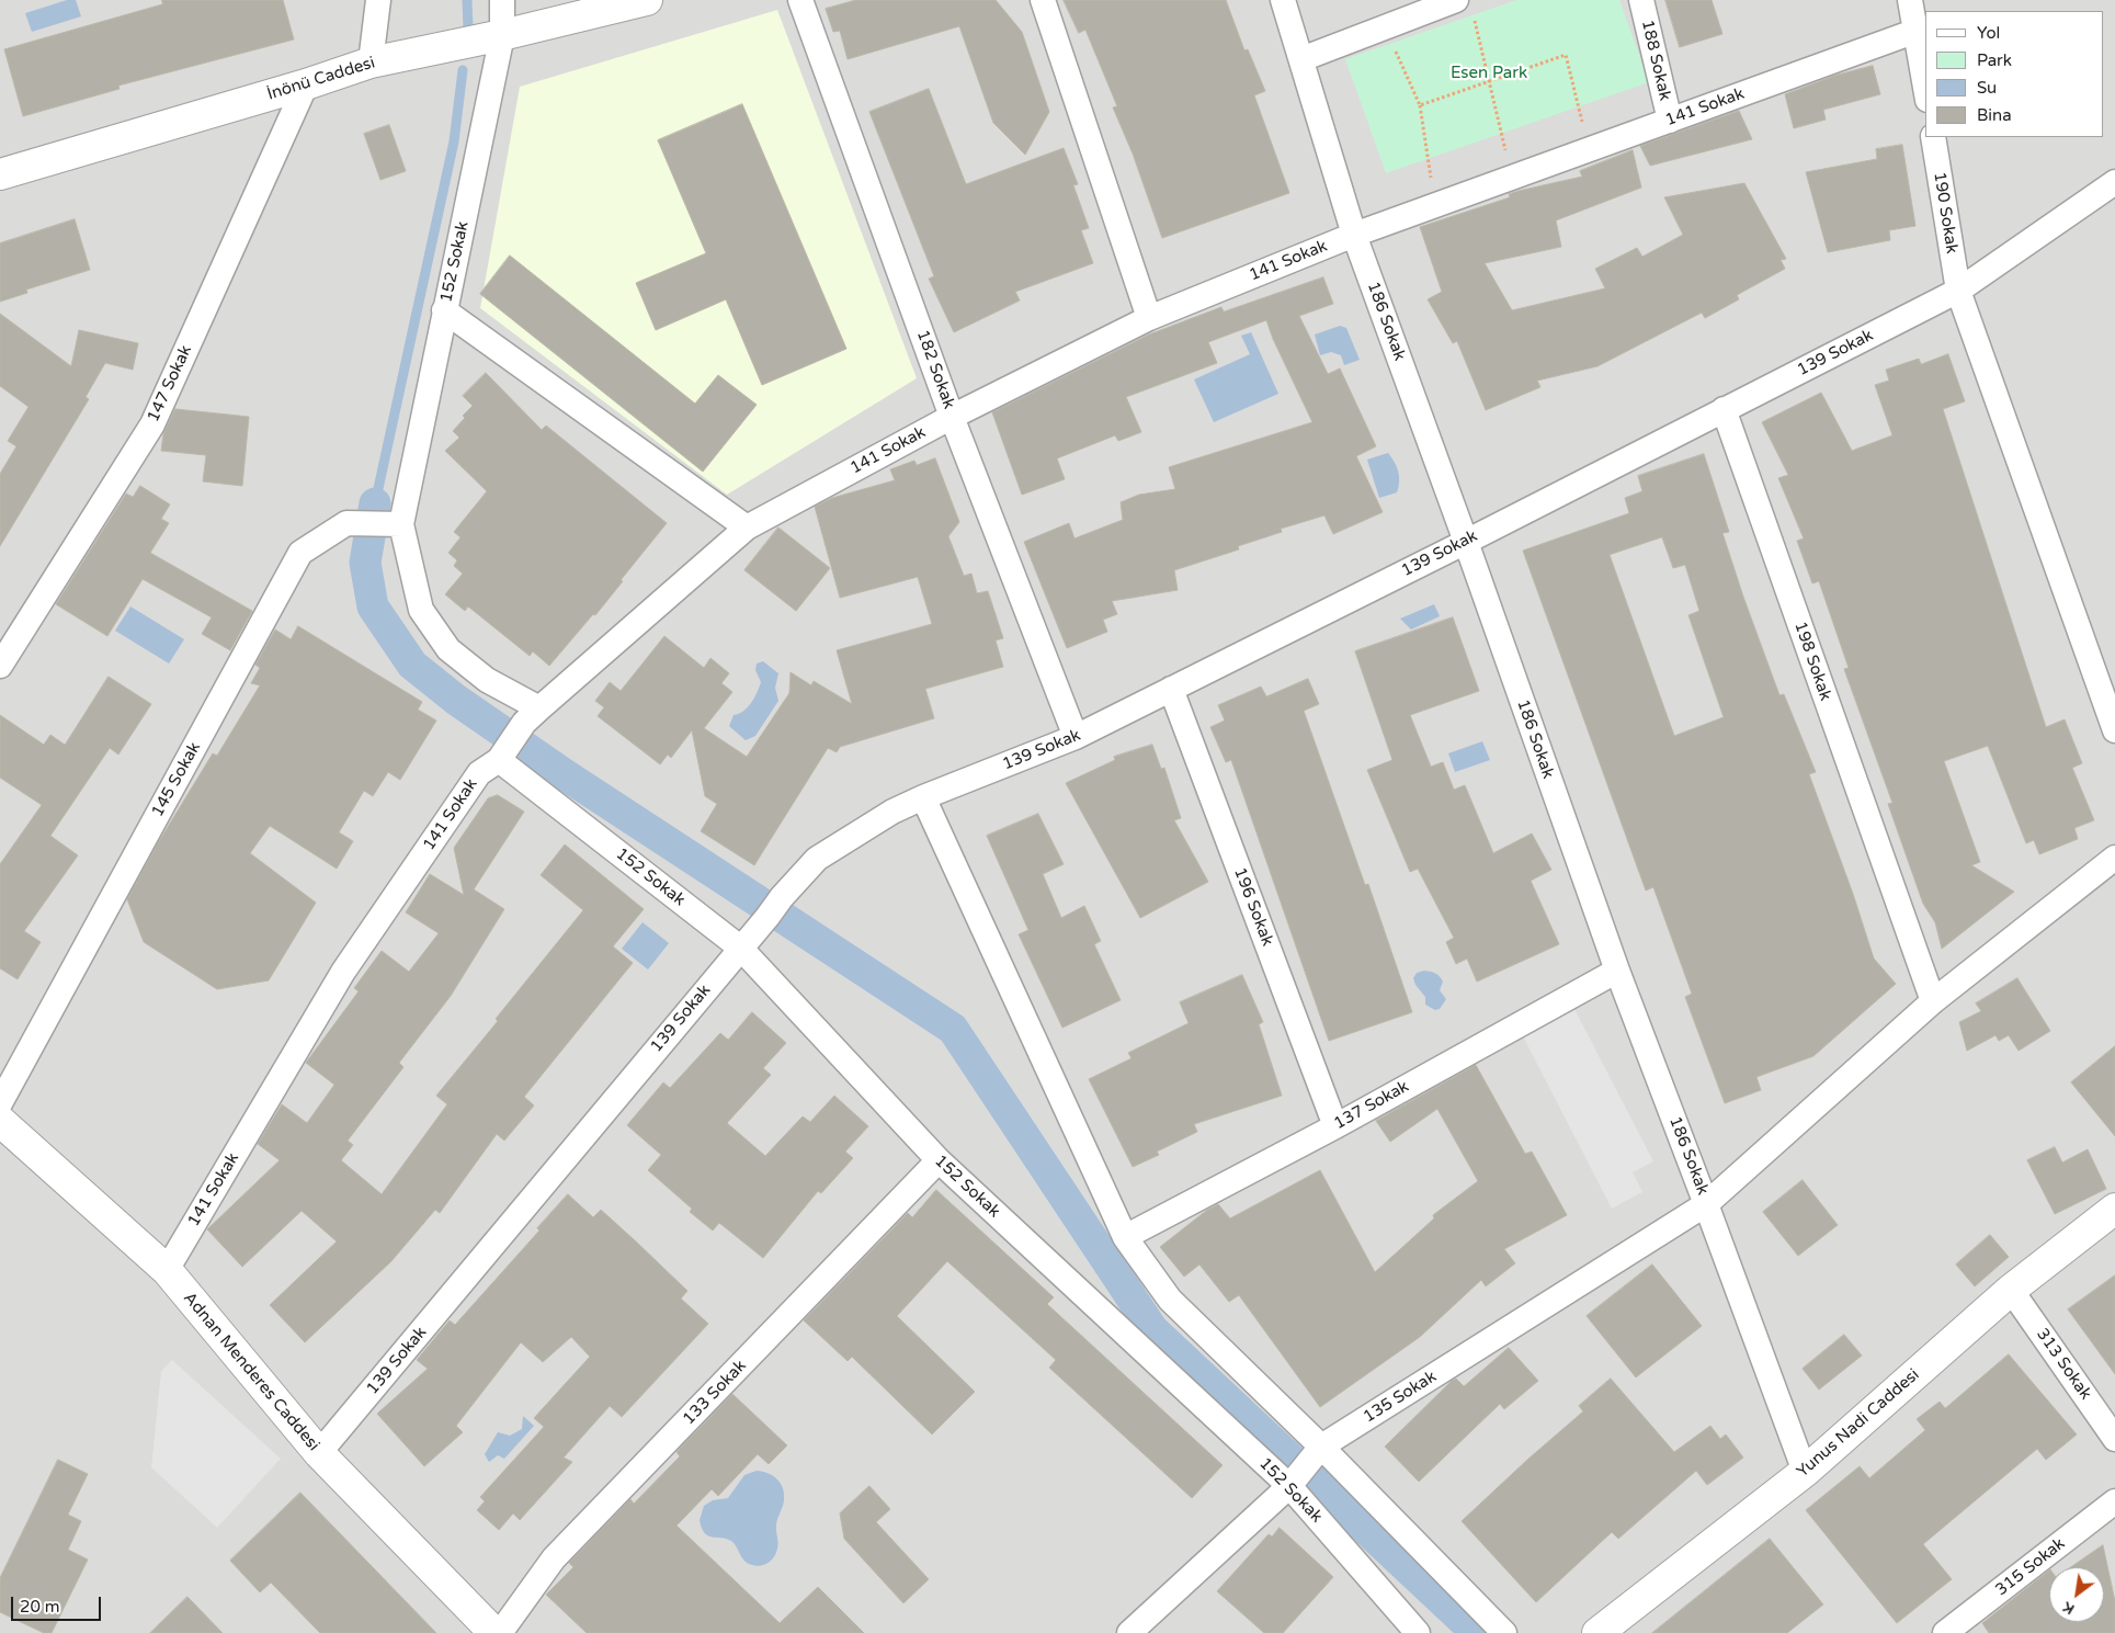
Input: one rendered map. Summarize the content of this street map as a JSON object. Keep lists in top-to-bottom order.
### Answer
{
  "streets": {
    "street": [
      "188 Sokak",
      "İnönü Caddesi",
      "141 Sokak",
      "190 Sokak",
      "152 Sokak",
      "186 Sokak",
      "139 Sokak",
      "182 Sokak",
      "147 Sokak",
      "198 Sokak",
      "145 Sokak",
      "196 Sokak",
      "137 Sokak",
      "313 Sokak",
      "Adnan Menderes Caddesi",
      "133 Sokak",
      "135 Sokak",
      "Yunus Nadi Caddesi",
      "315 Sokak"
    ]
  },
  "crossings": [
    ["188 Sokak", "141 Sokak"],
    ["İnönü Caddesi", "152 Sokak"],
    ["İnönü Caddesi", "147 Sokak"],
    ["141 Sokak", "152 Sokak"],
    ["141 Sokak", "186 Sokak"],
    ["141 Sokak", "182 Sokak"],
    ["141 Sokak", "Adnan Menderes Caddesi"],
    ["190 Sokak", "139 Sokak"],
    ["152 Sokak", "139 Sokak"],
    ["152 Sokak", "145 Sokak"],
    ["152 Sokak", "133 Sokak"],
    ["152 Sokak", "135 Sokak"],
    ["186 Sokak", "139 Sokak"],
    ["186 Sokak", "137 Sokak"],
    ["186 Sokak", "135 Sokak"],
    ["186 Sokak", "Yunus Nadi Caddesi"],
    ["139 Sokak", "182 Sokak"],
    ["139 Sokak", "198 Sokak"],
    ["139 Sokak", "196 Sokak"],
    ["139 Sokak", "Adnan Menderes Caddesi"],
    ["198 Sokak", "135 Sokak"],
    ["196 Sokak", "137 Sokak"],
    ["313 Sokak", "Yunus Nadi Caddesi"]
  ],
  "parks": ["Esen Park"],
  "legend": [
    "Yol",
    "Park",
    "Su",
    "Bina"
  ],
  "scale_bar": "20 m",
  "north": "bottom left"
}
